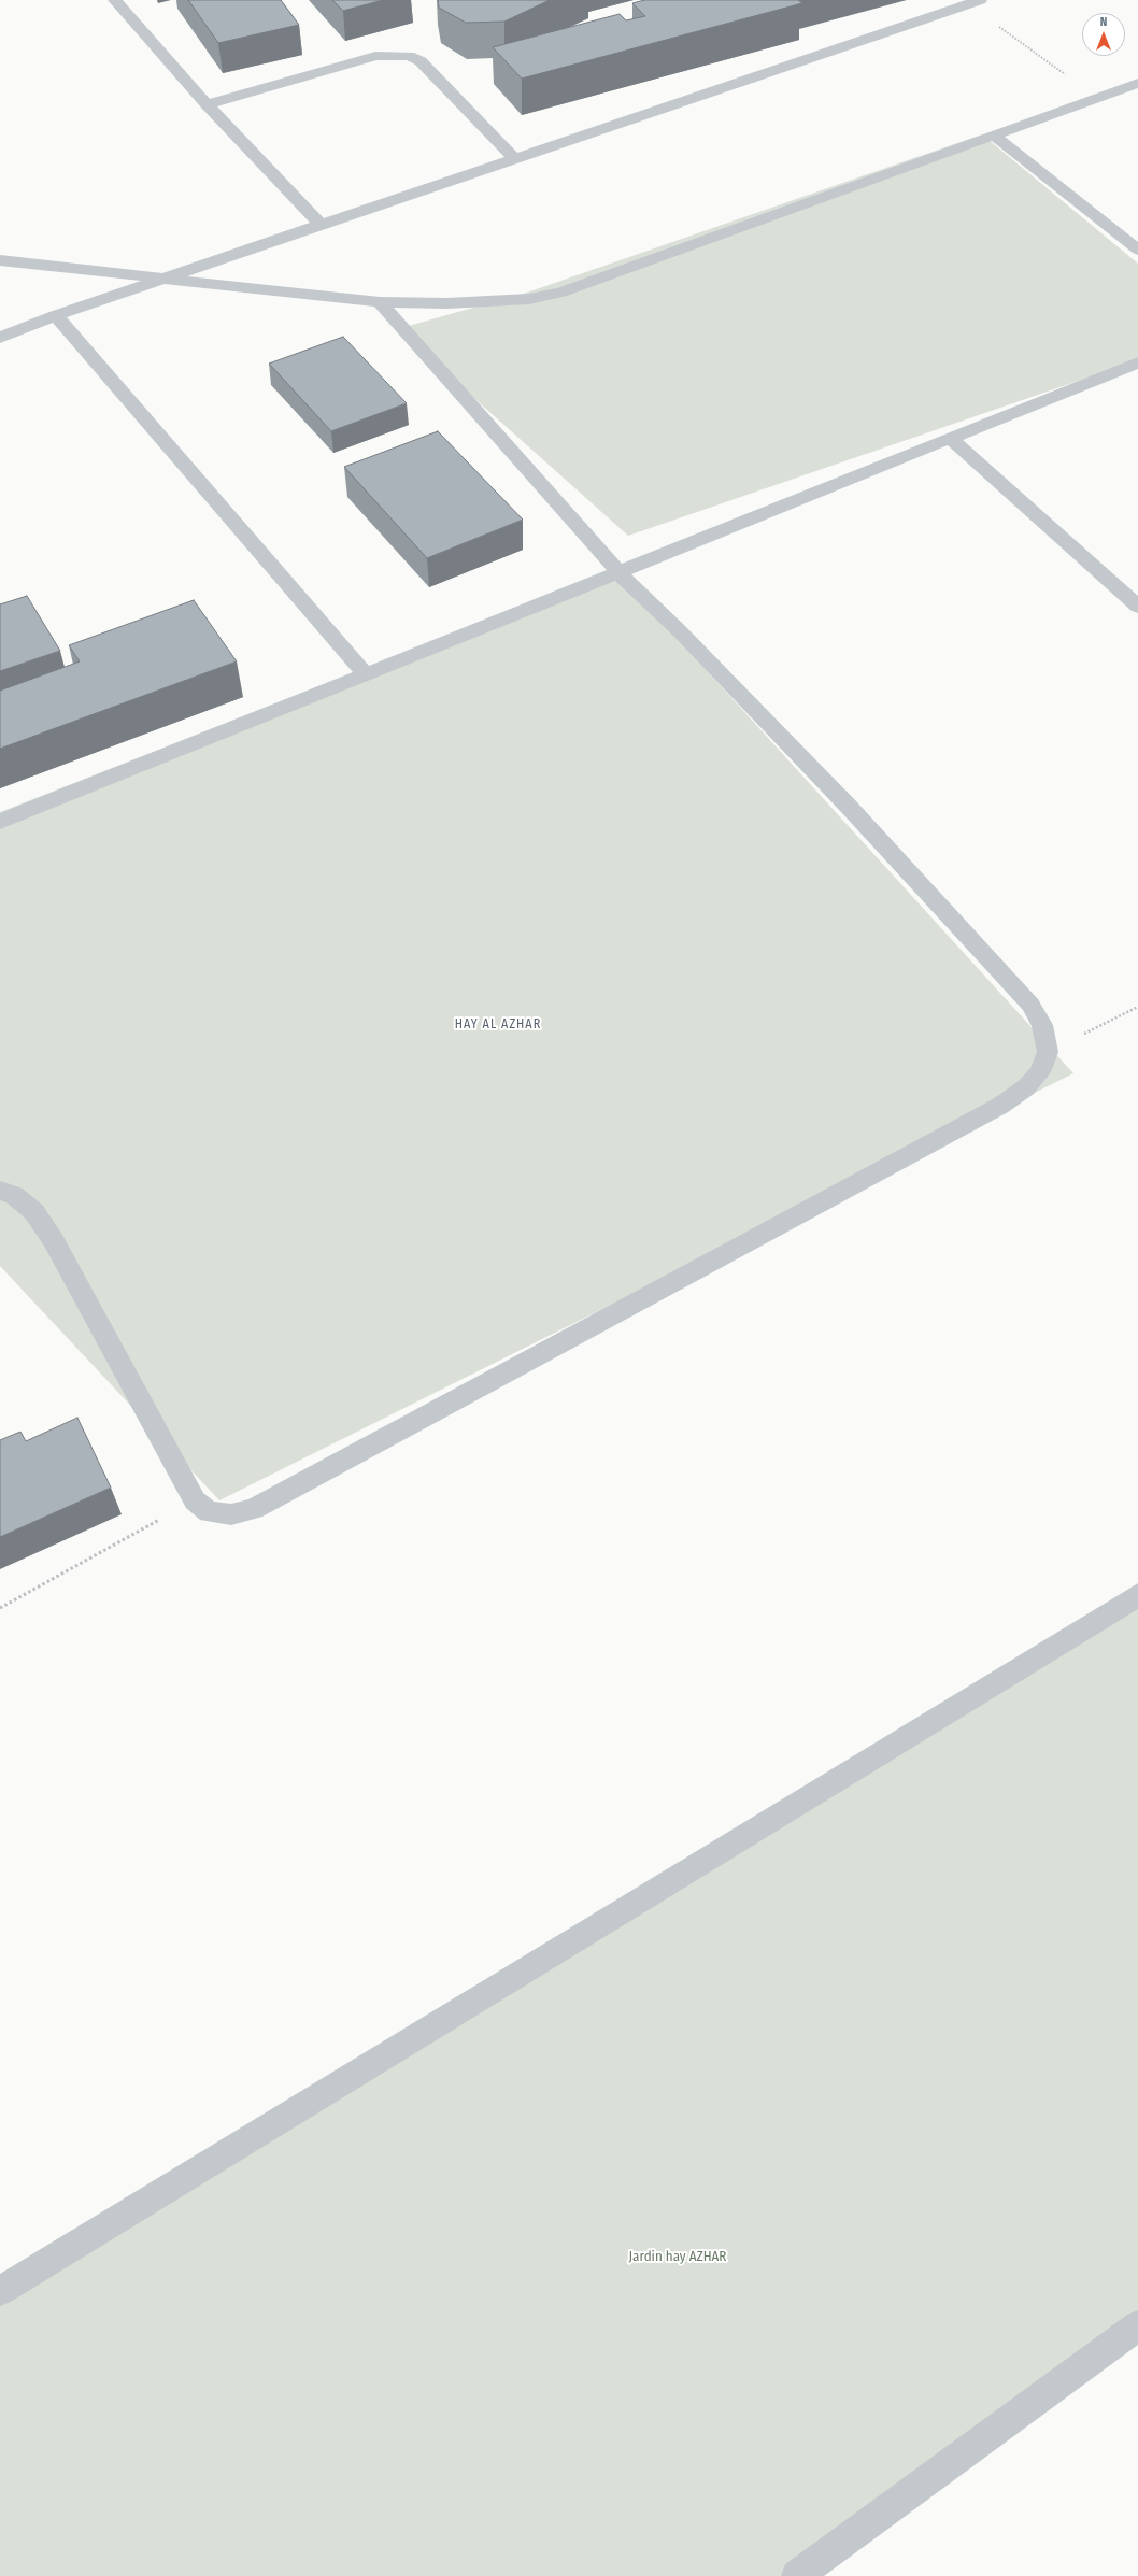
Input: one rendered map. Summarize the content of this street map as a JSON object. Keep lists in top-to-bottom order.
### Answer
{
  "districts": ["HAY AL AZHAR"],
  "parks": ["Jardin hay AZHAR"],
  "north": "top"
}
